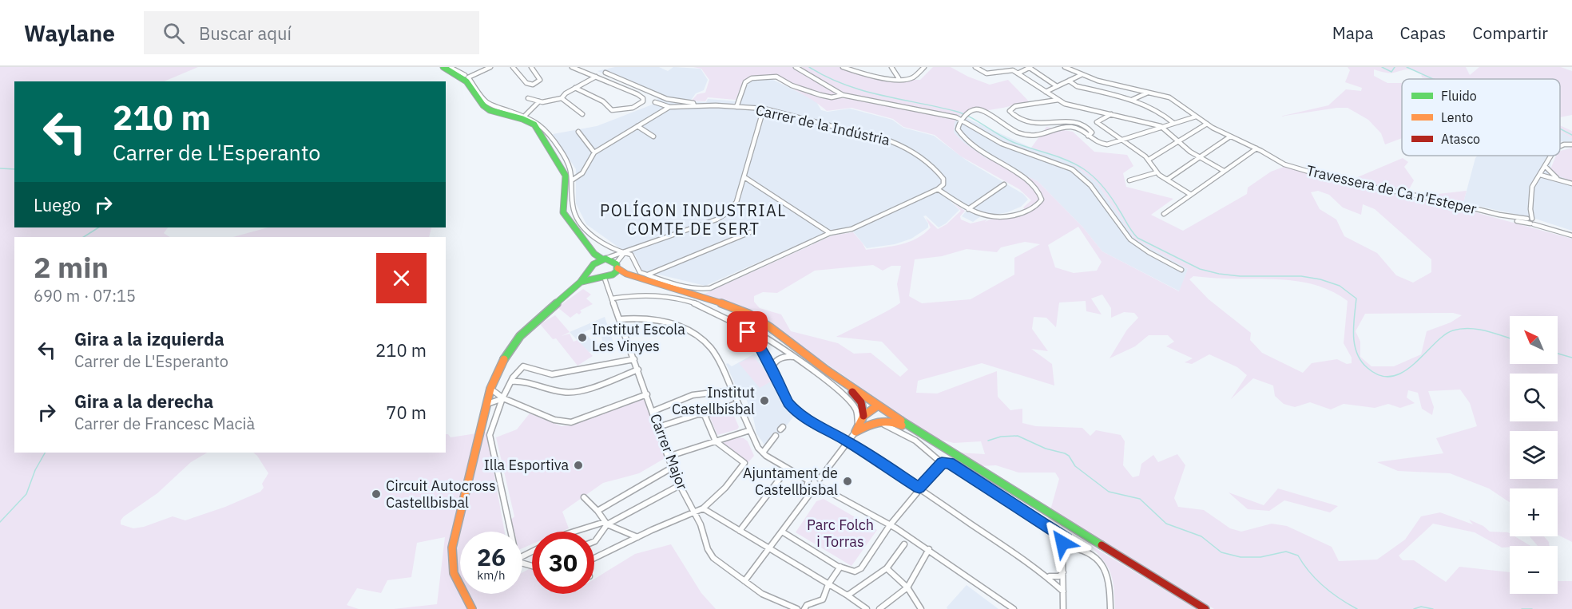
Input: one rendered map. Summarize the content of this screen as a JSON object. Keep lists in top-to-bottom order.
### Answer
{
  "streets": {
    "street": ["Carrer de la Indústria", "Travessera de Ca n'Esteper", "Carrer Major"]
  },
  "districts": ["POLÍGON INDUSTRIAL COMTE DE SERT"],
  "parks": ["Parc Folch i Torras"],
  "places": [
    "Institut Escola Les Vinyes",
    "Institut Castellbisbal",
    "Illa Esportiva",
    "Ajuntament de Castellbisbal",
    "Circuit Autocross Castellbisbal"
  ],
  "legend": ["Fluido", "Lento", "Atasco"],
  "north": "top left",
  "page": {
    "header": "Waylane",
    "search": "Buscar aquí",
    "nav": ["Mapa", "Capas", "Compartir"],
    "turn": ["210 m", "Carrer de L'Esperanto"],
    "then": "Luego",
    "heading": ["2 min", "690 m · 07:15"],
    "map_buttons": ["+", "−"],
    "list": [
      {
        "name": "Gira a la izquierda",
        "note": "Carrer de L'Esperanto",
        "value": "210 m"
      },
      {
        "name": "Gira a la derecha",
        "note": "Carrer de Francesc Macià",
        "value": "70 m"
      }
    ],
    "speed": "26 km/h",
    "limit": "30"
  }
}
